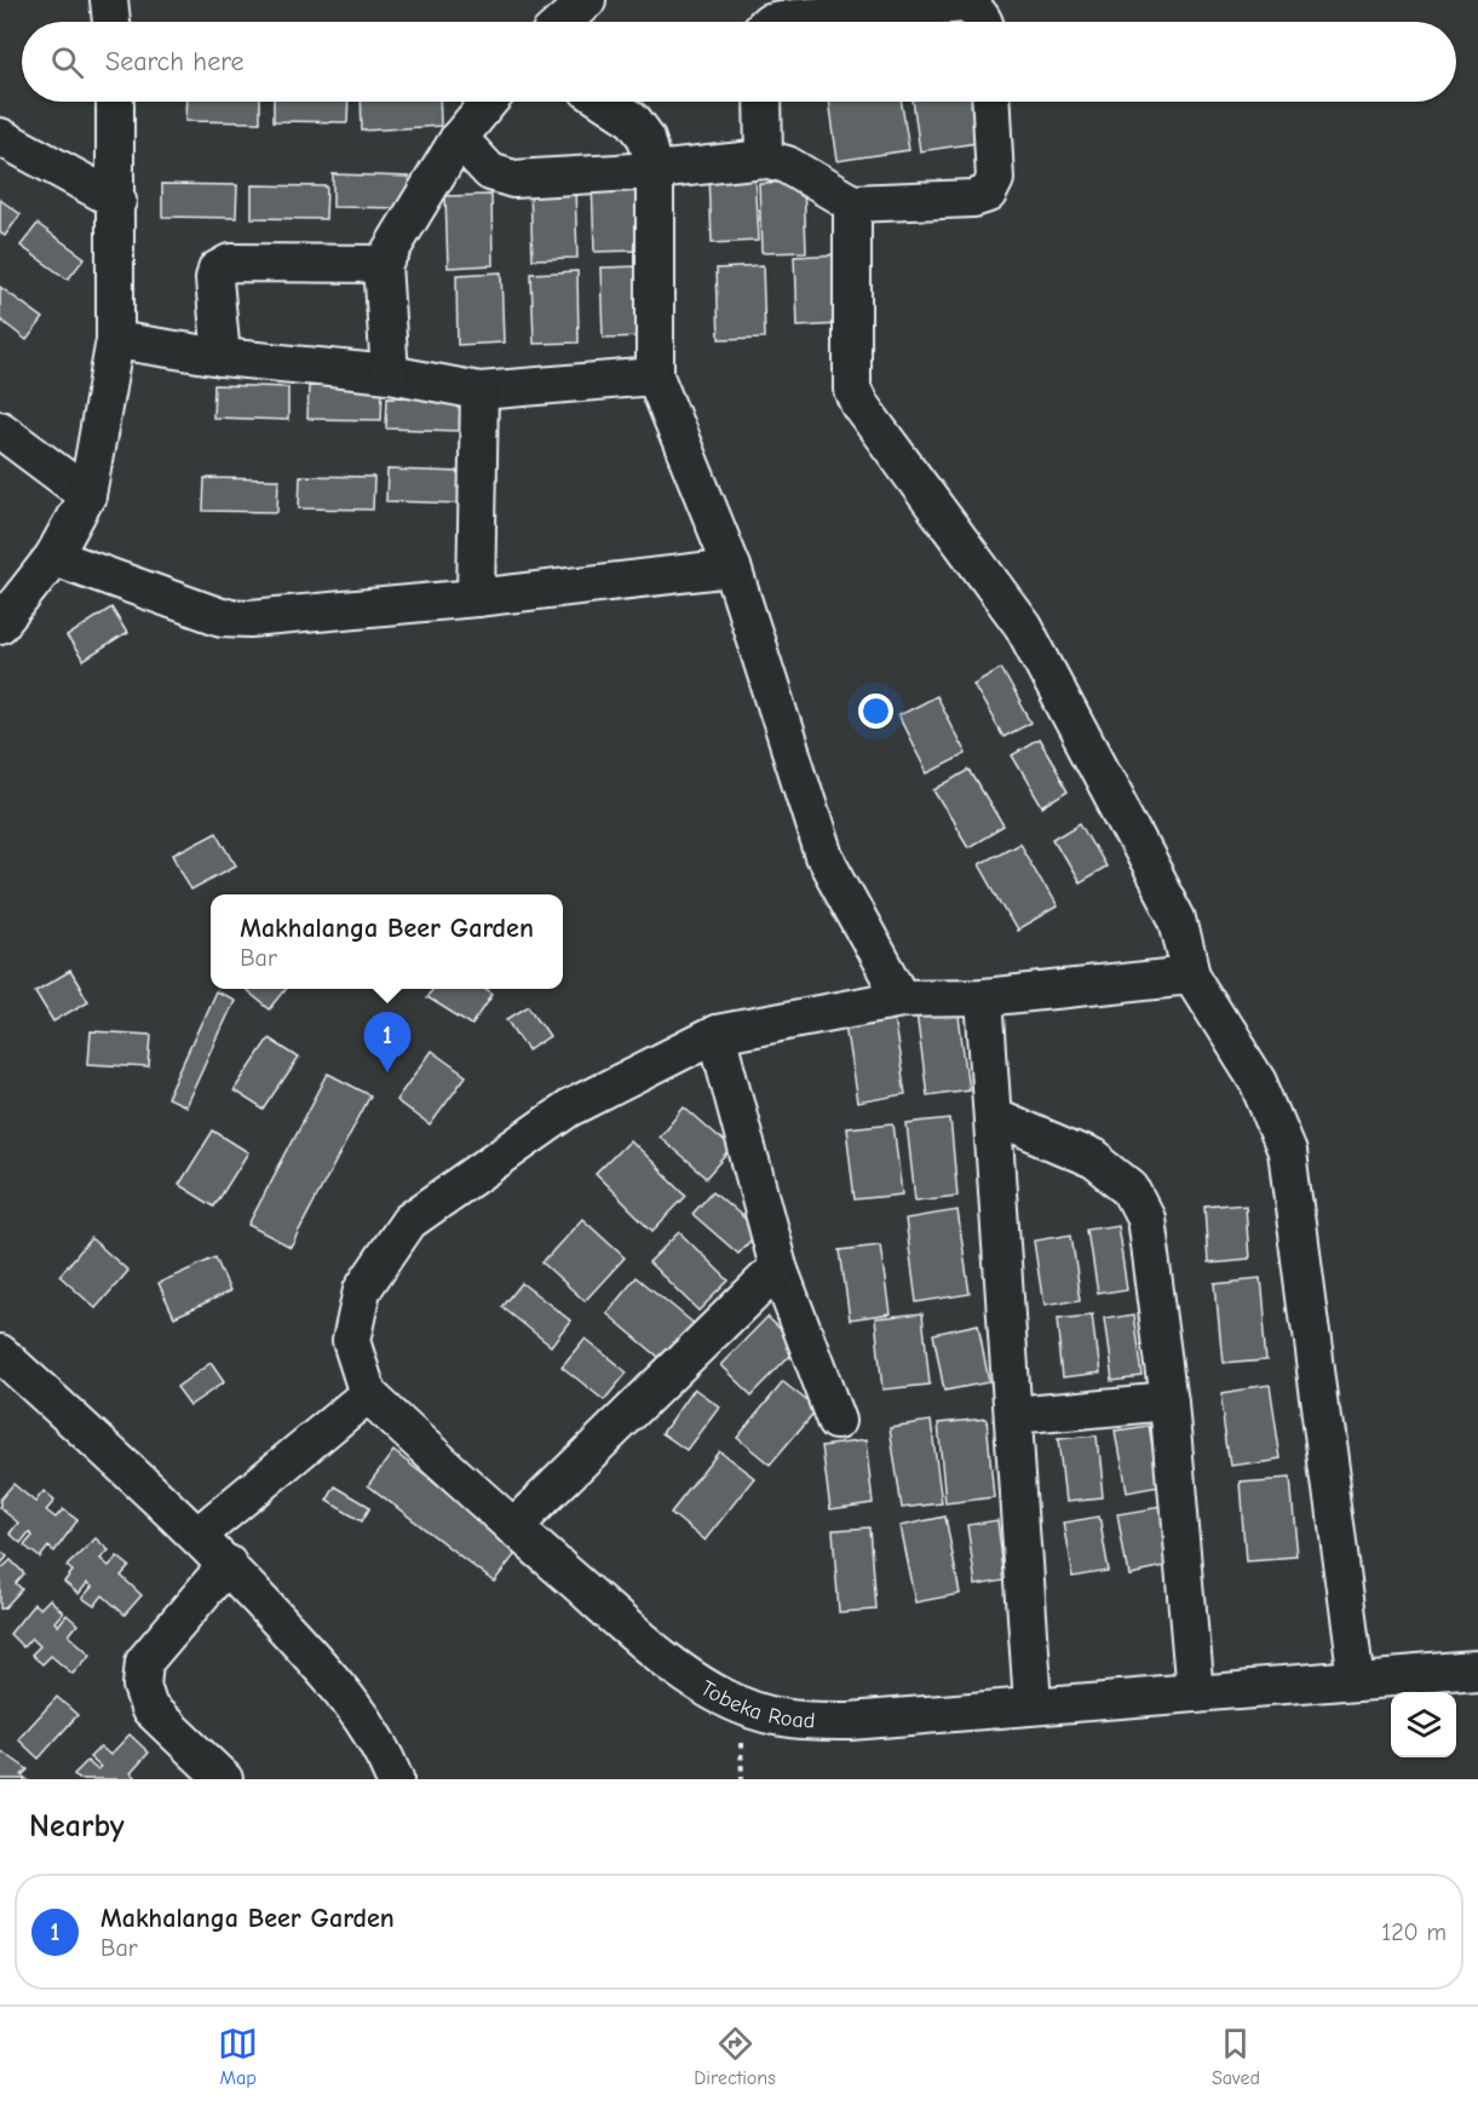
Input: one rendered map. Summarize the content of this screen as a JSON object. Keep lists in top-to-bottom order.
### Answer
{
  "streets": {
    "street": ["Tobeka Road"]
  },
  "page": {
    "search": "Search here",
    "popup": ["Makhalanga Beer Garden", "Bar"],
    "pins": "1",
    "heading": "Nearby",
    "list": [
      {
        "mark": "1",
        "name": "Makhalanga Beer Garden",
        "note": "Bar",
        "value": "120 m"
      }
    ],
    "nav": ["Map", "Directions", "Saved"]
  }
}
